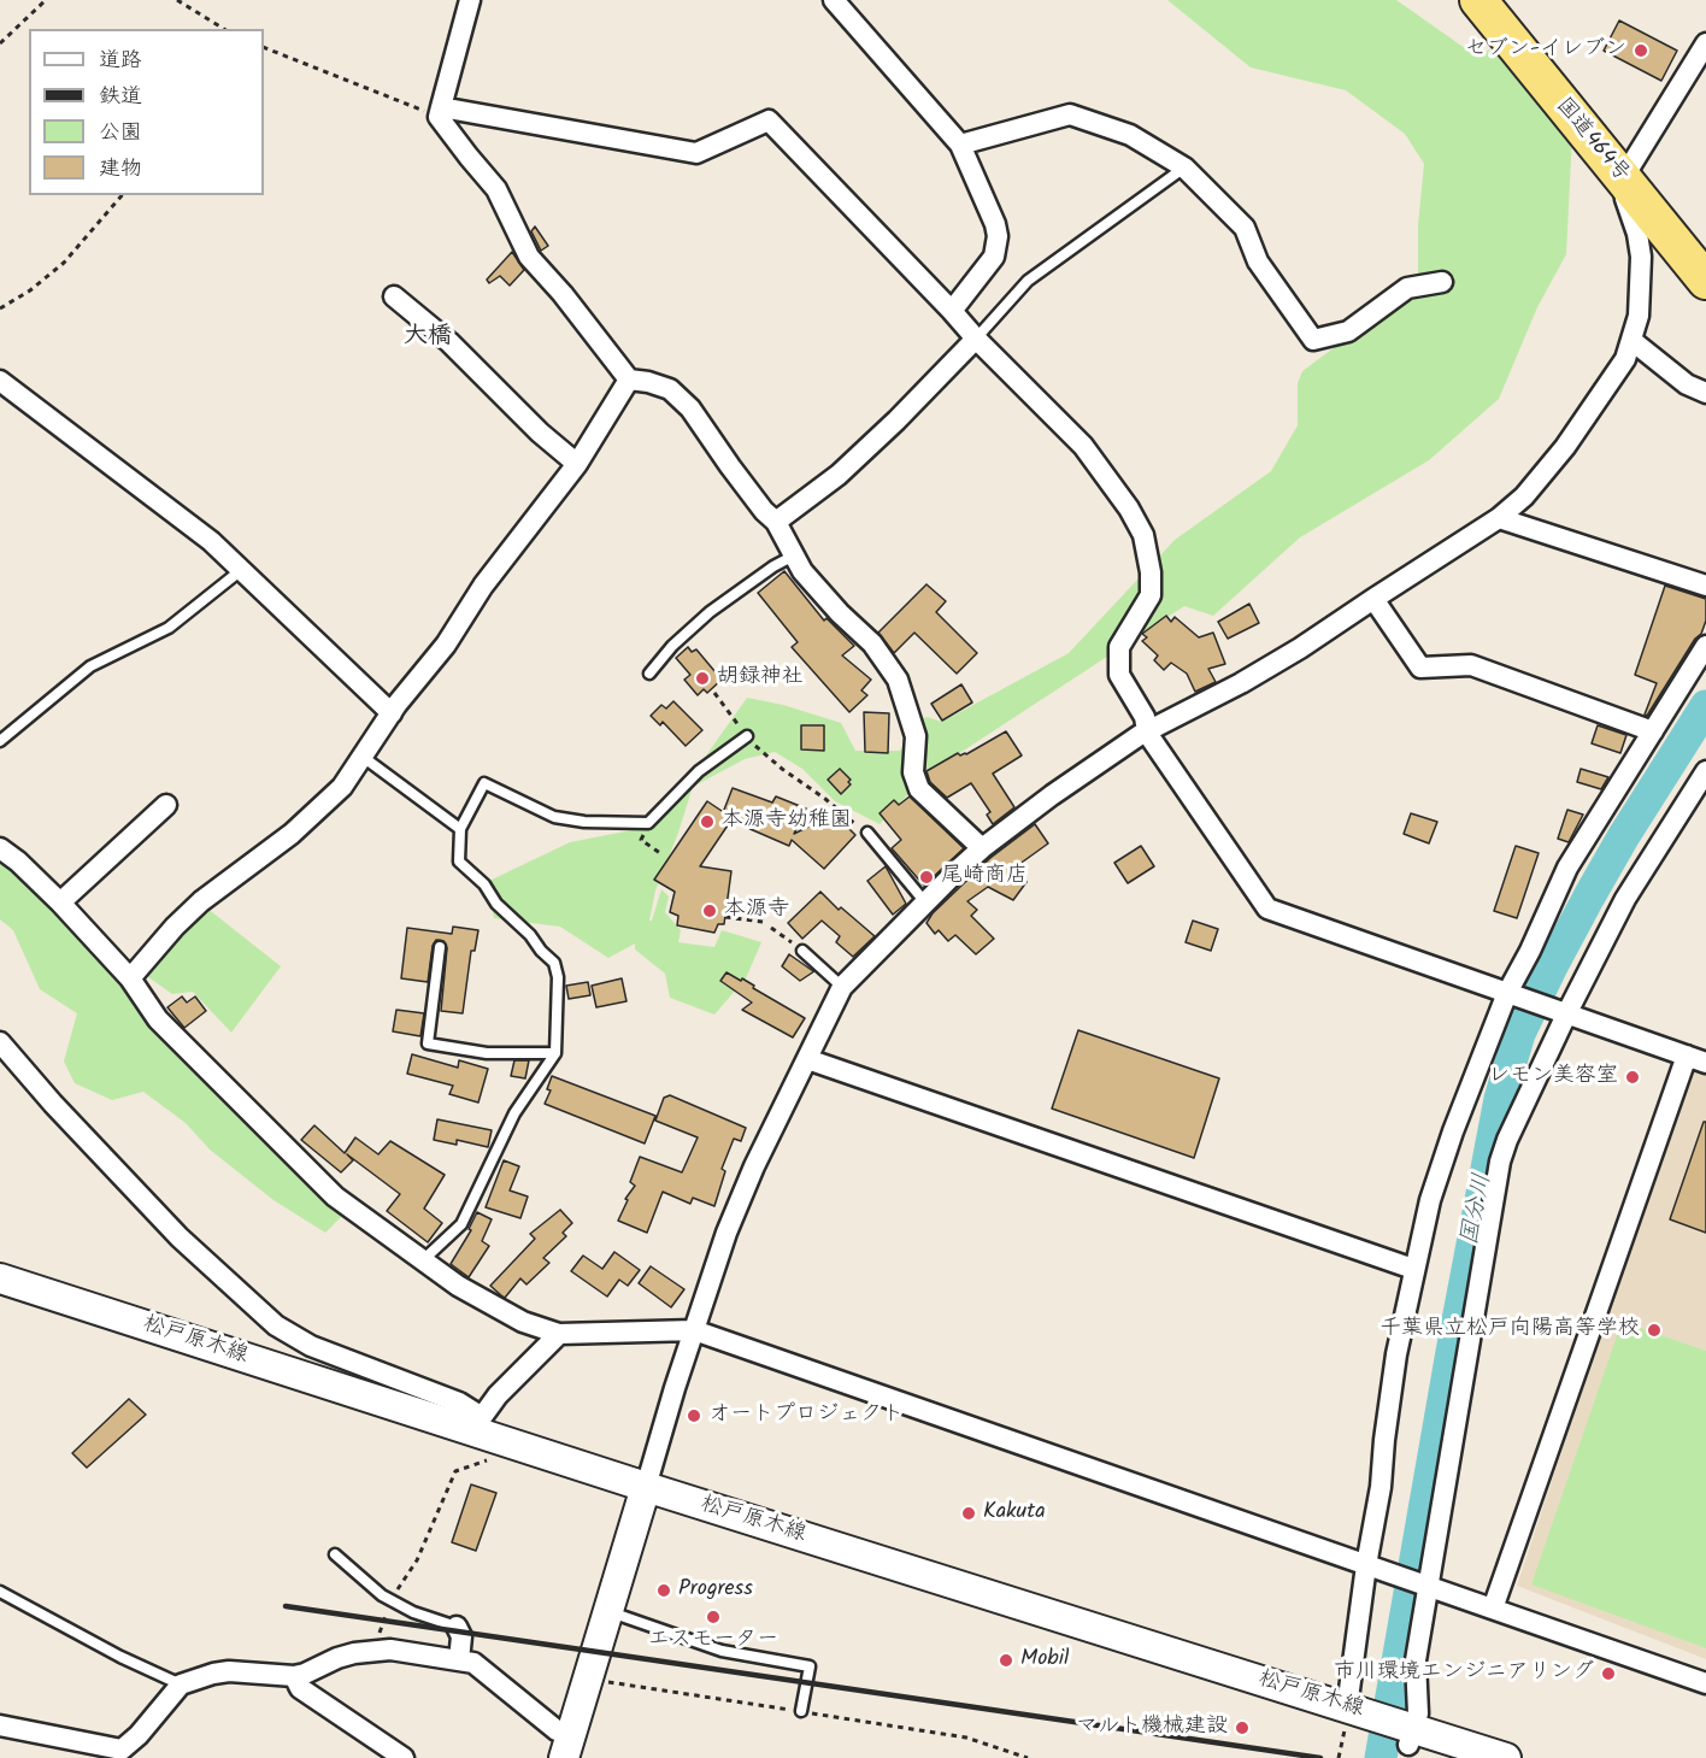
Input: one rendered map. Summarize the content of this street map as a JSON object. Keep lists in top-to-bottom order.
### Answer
{
  "streets": {
    "highway": ["国道464号"],
    "main road": ["松戸原木線"]
  },
  "districts": ["大橋"],
  "water": ["国分川"],
  "places": [
    "セブン-イレブン",
    "胡録神社",
    "本源寺幼稚園",
    "尾崎商店",
    "本源寺",
    "レモン美容室",
    "千葉県立松戸向陽高等学校",
    "オートプロジェクト",
    "Kakuta",
    "Progress",
    "エスモーター",
    "Mobil",
    "市川環境エンジニアリング",
    "マルト機械建設"
  ],
  "legend": [
    "道路",
    "鉄道",
    "公園",
    "建物"
  ]
}
